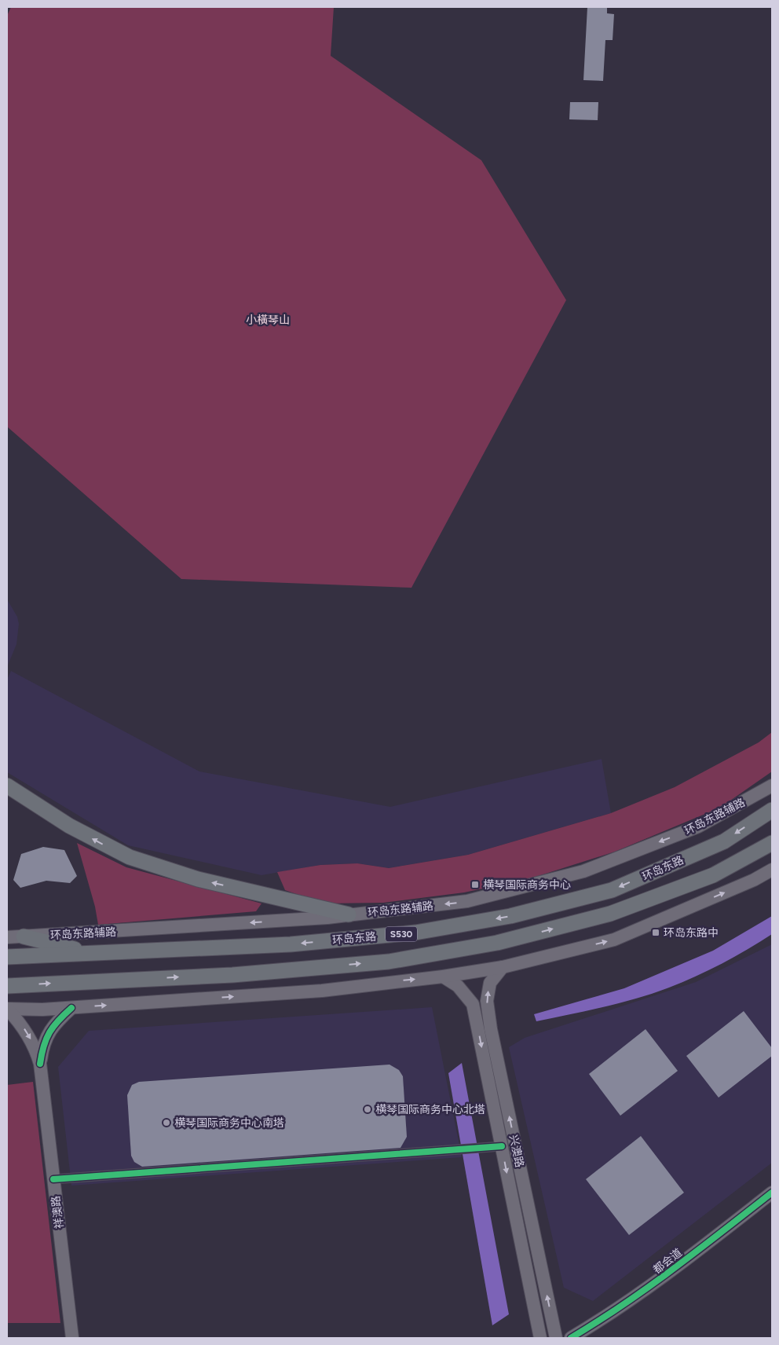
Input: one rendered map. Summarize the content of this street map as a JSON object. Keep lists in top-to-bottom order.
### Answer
{
  "streets": {
    "main road": [
      "环岛东路辅路",
      "环岛东路",
      "S530",
      "兴澳路",
      "祥澳路",
      "都会道"
    ]
  },
  "parks": ["小橫琴山"],
  "places": {
    "transit": ["横琴国际商务中心", "环岛东路中"],
    "other": ["横琴国际商务中心北塔", "横琴国际商务中心南塔"]
  }
}
